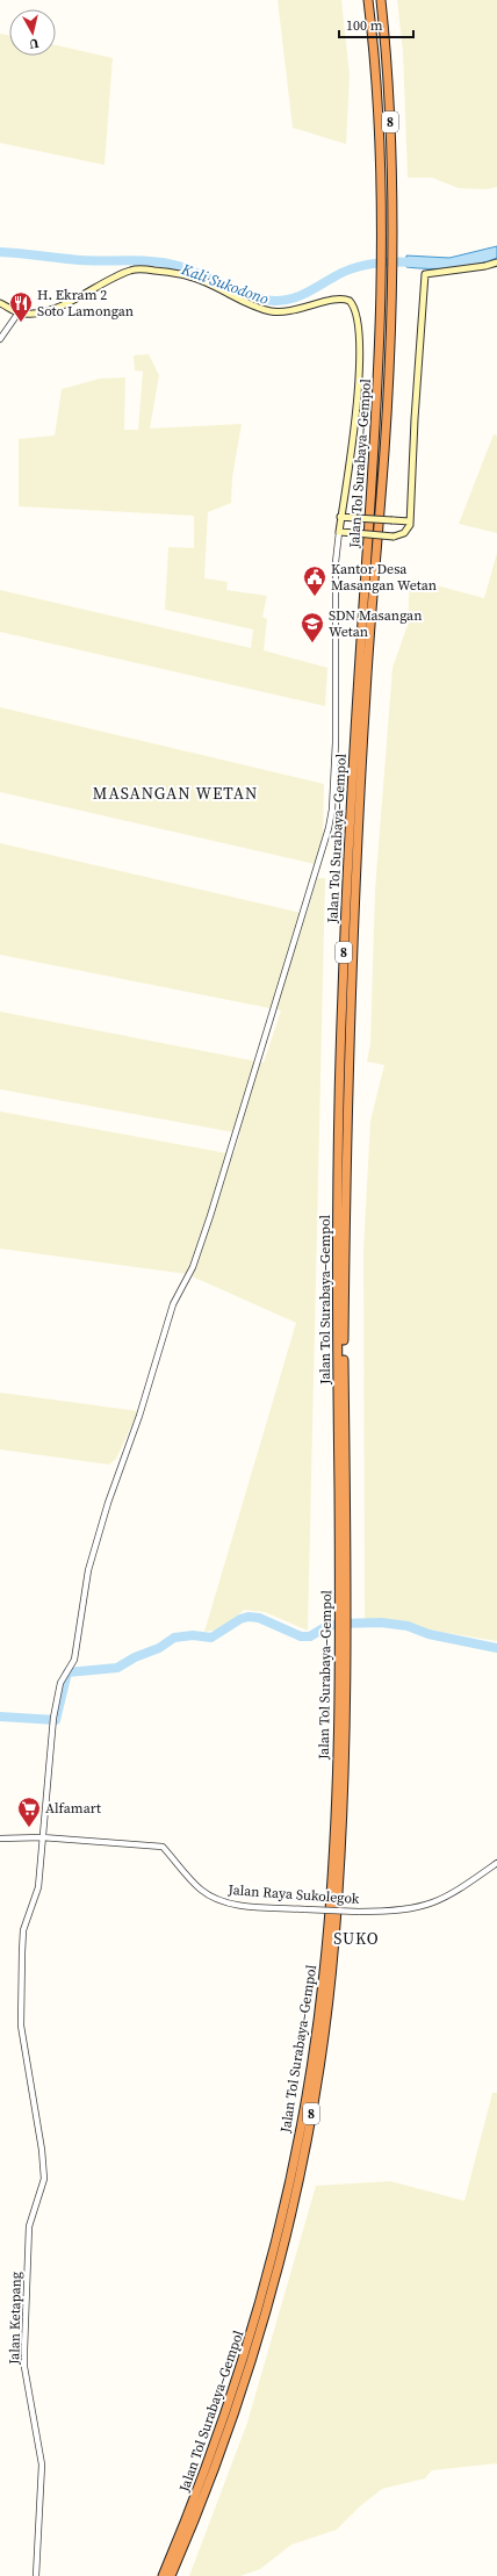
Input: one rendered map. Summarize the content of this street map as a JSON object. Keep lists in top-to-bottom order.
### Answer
{
  "streets": {
    "highway": ["8", "Jalan Tol Surabaya–Gempol"],
    "street": ["Jalan Raya Sukolegok", "Jalan Ketapang"]
  },
  "crossings": [
    ["Jalan Raya Sukolegok", "Jalan Ketapang"]
  ],
  "districts": ["MASANGAN WETAN", "SUKO"],
  "water": ["Kali Sukodono"],
  "places": {
    "restaurant": ["H. Ekram 2 Soto Lamongan"],
    "public building": ["Kantor Desa Masangan Wetan"],
    "school or university": ["SDN Masangan Wetan"],
    "supermarket": ["Alfamart"]
  },
  "scale_bar": "100 m",
  "north": "bottom"
}
